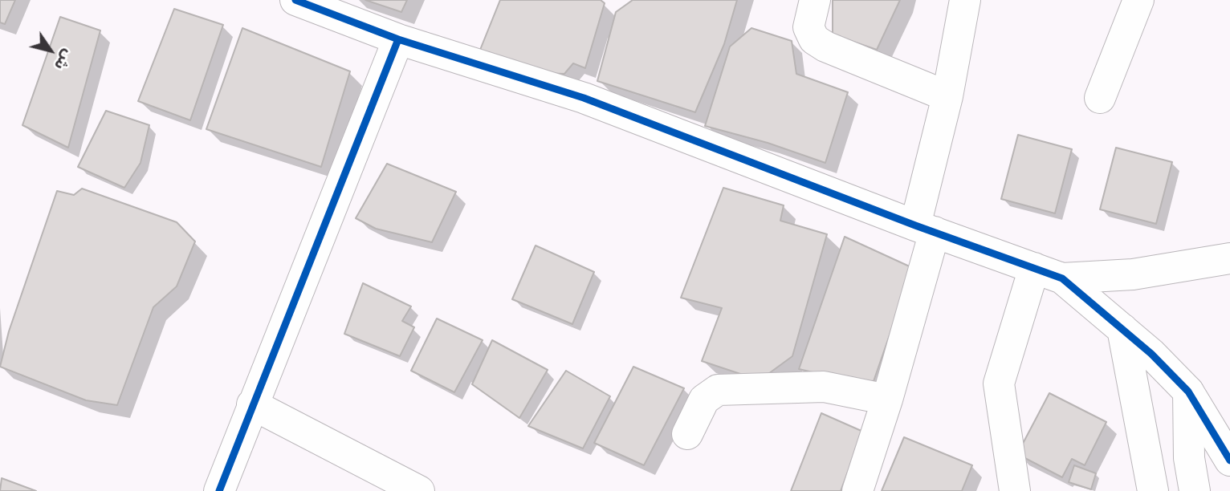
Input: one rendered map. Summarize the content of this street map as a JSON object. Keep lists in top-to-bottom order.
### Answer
{
  "north": "bottom right"
}
